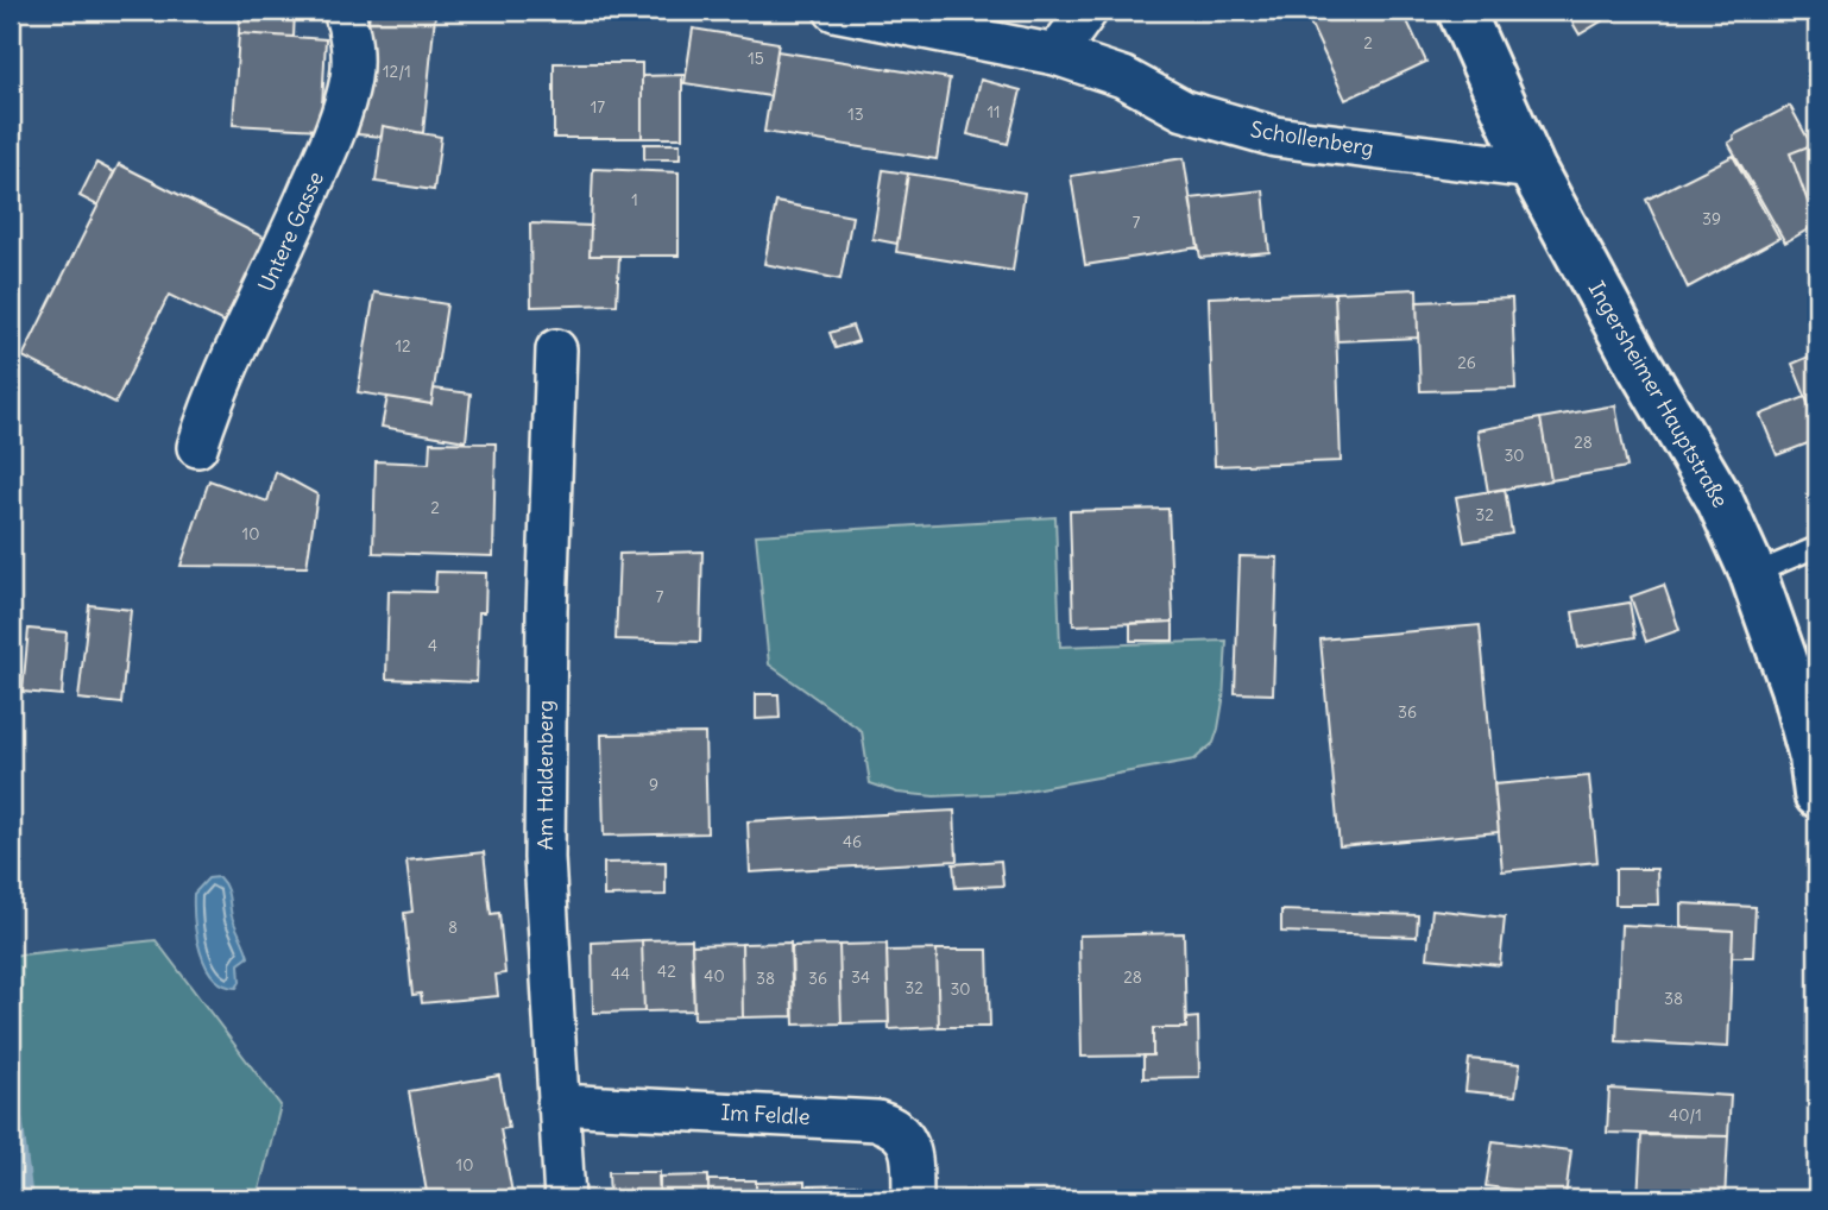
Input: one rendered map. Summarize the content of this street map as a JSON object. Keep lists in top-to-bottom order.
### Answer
{
  "streets": {
    "street": [
      "Schollenberg",
      "Untere Gasse",
      "Ingersheimer Hauptstraße",
      "Am Haldenberg",
      "Im Feldle"
    ]
  },
  "crossings": [
    ["Schollenberg", "Ingersheimer Hauptstraße"],
    ["Am Haldenberg", "Im Feldle"]
  ],
  "house_numbers": [
    "2",
    "15",
    "12/1",
    "17",
    "11",
    "13",
    "1",
    "39",
    "7",
    "12",
    "26",
    "28",
    "30",
    "2",
    "32",
    "10",
    "7",
    "4",
    "36",
    "9",
    "46",
    "8",
    "42",
    "44",
    "40",
    "34",
    "28",
    "38",
    "36",
    "32",
    "30",
    "38",
    "40/1",
    "10"
  ]
}
